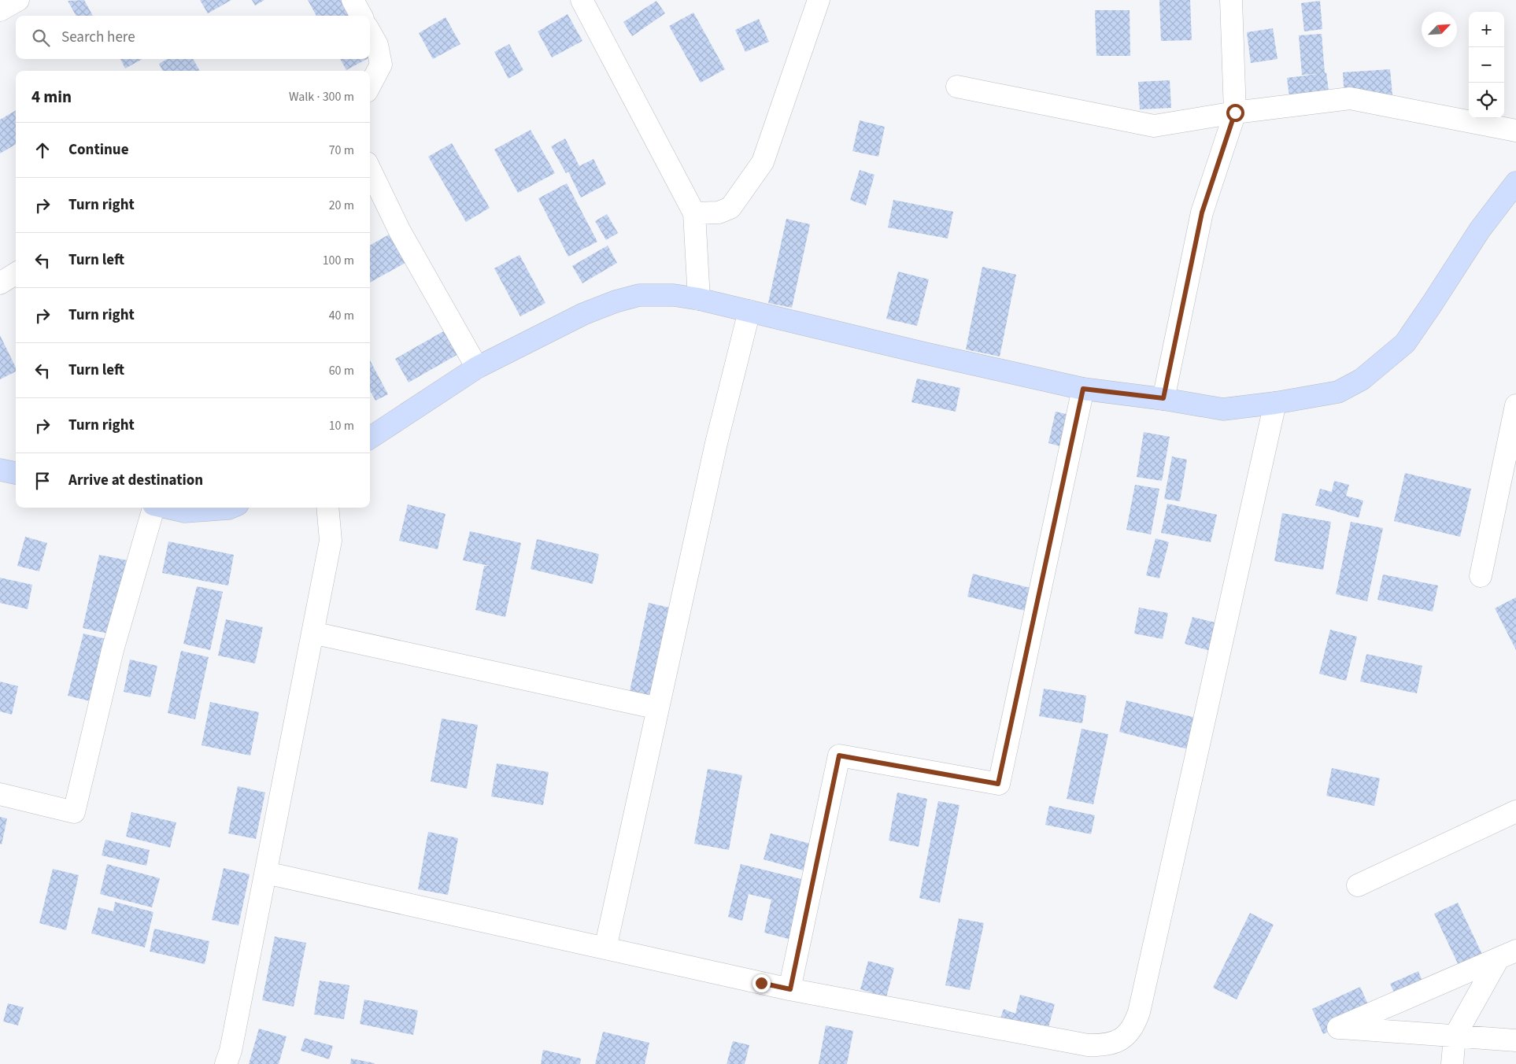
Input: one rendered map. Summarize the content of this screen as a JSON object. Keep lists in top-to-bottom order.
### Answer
{
  "north": "top right",
  "page": {
    "map_buttons": ["+", "−"],
    "search": "Search here",
    "heading": ["4 min", "Walk · 300 m"],
    "list": [
      ["Continue", "70 m"],
      ["Turn right", "20 m"],
      ["Turn left", "100 m"],
      ["Turn right", "40 m"],
      ["Turn left", "60 m"],
      ["Turn right", "10 m"],
      "Arrive at destination"
    ]
  }
}
